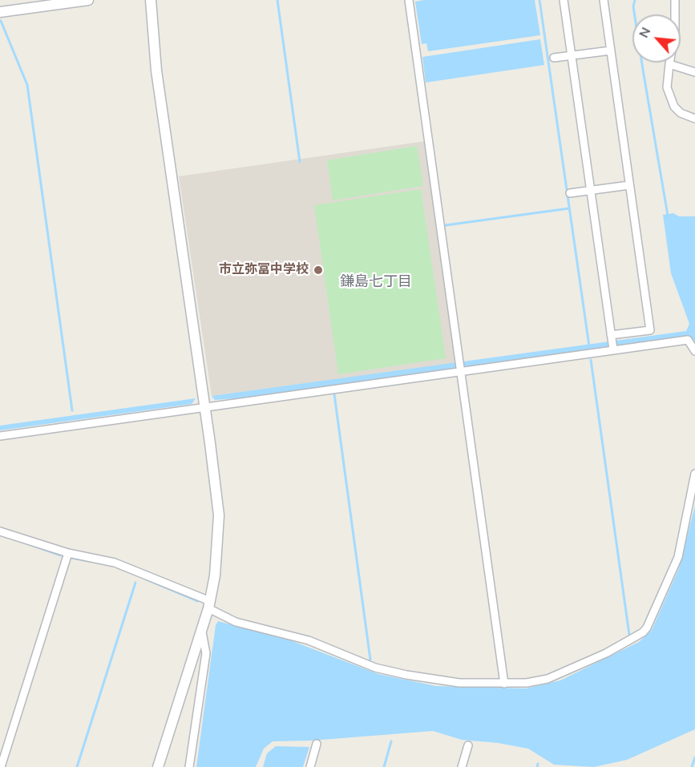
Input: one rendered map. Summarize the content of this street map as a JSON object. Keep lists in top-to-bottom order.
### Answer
{
  "districts": ["鎌島七丁目"],
  "places": ["市立弥冨中学校"],
  "north": "top left"
}
